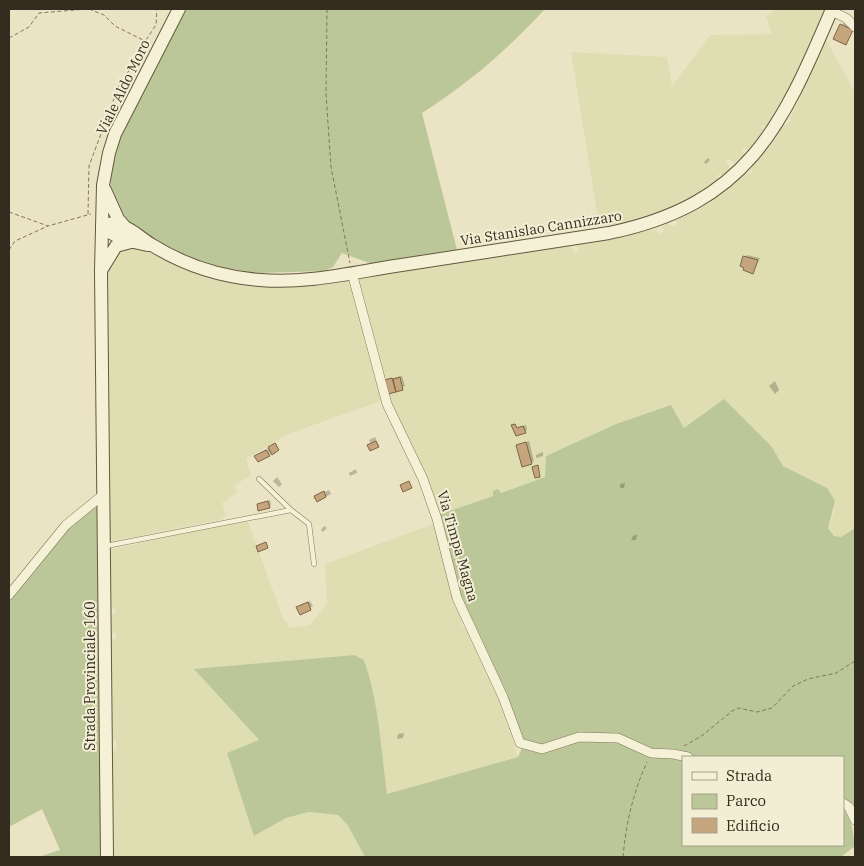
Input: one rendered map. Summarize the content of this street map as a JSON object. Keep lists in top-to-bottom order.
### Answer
{
  "streets": {
    "street": [
      "Viale Aldo Moro",
      "Via Stanislao Cannizzaro",
      "Via Timpa Magna",
      "Strada Provinciale 160"
    ]
  },
  "crossings": [
    ["Viale Aldo Moro", "Strada Provinciale 160"],
    ["Via Stanislao Cannizzaro", "Via Timpa Magna"]
  ],
  "legend": ["Strada", "Parco", "Edificio"]
}
